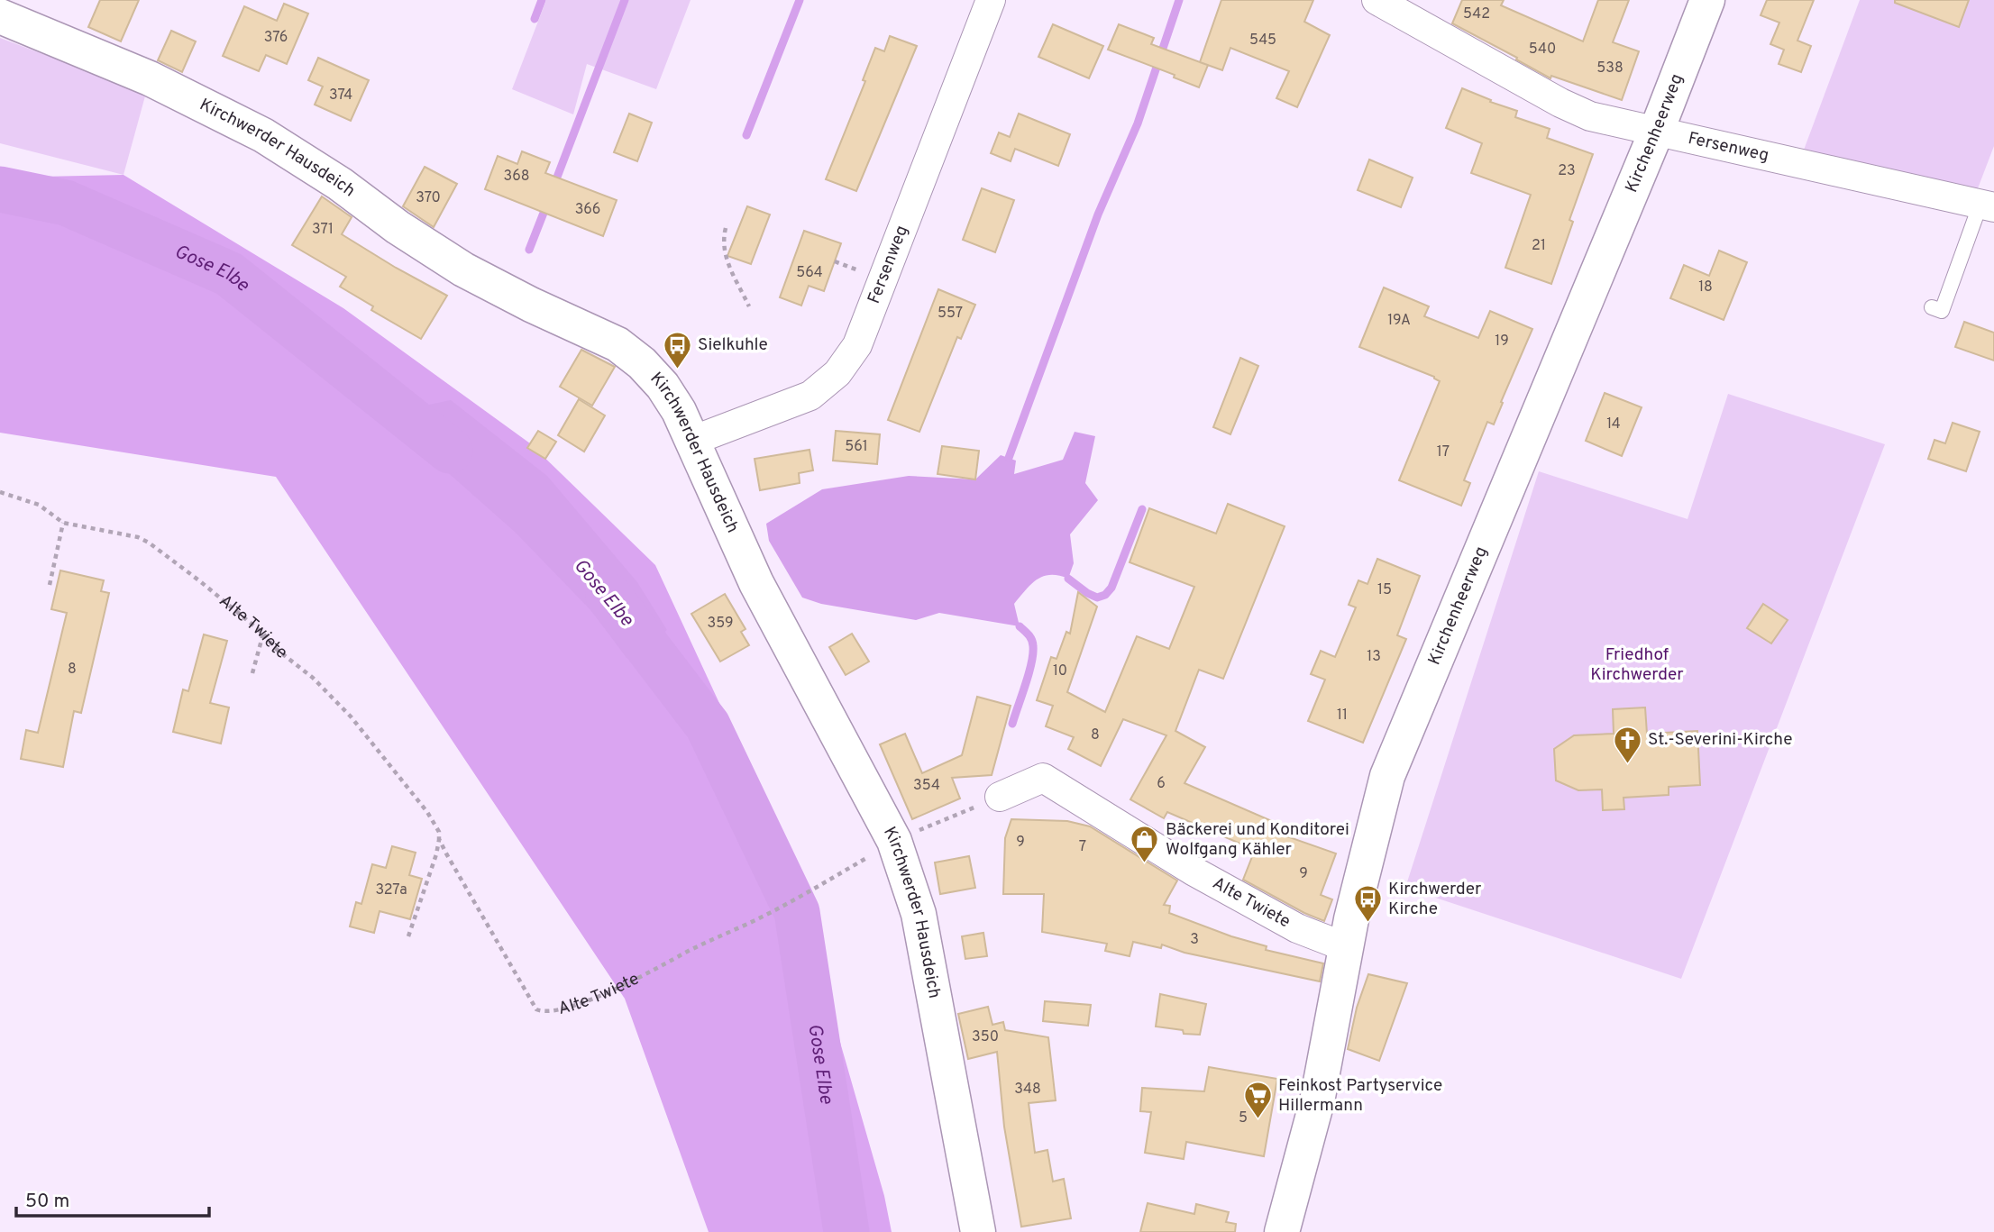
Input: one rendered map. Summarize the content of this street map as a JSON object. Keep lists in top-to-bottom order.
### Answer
{
  "streets": {
    "street": [
      "Kirchenheerweg",
      "Kirchwerder Hausdeich",
      "Fersenweg",
      "Alte Twiete"
    ]
  },
  "crossings": [
    ["Kirchenheerweg", "Fersenweg"],
    ["Kirchenheerweg", "Alte Twiete"],
    ["Kirchwerder Hausdeich", "Fersenweg"],
    ["Kirchwerder Hausdeich", "Alte Twiete"]
  ],
  "water": ["Gose Elbe"],
  "parks": ["Friedhof Kirchwerder"],
  "places": {
    "bus stop": ["Sielkuhle", "Kirchwerder Kirche"],
    "church": ["St.-Severini-Kirche"],
    "shop": ["Bäckerei und Konditorei Wolfgang Kähler"],
    "supermarket": ["Feinkost Partyservice Hillermann"]
  },
  "house_numbers": [
    "542",
    "376",
    "545",
    "540",
    "538",
    "374",
    "23",
    "368",
    "370",
    "366",
    "371",
    "21",
    "564",
    "18",
    "557",
    "19A",
    "19",
    "14",
    "561",
    "17",
    "15",
    "359",
    "13",
    "8",
    "10",
    "11",
    "8",
    "6",
    "354",
    "9",
    "7",
    "9",
    "327a",
    "3",
    "350",
    "348",
    "5"
  ],
  "scale_bar": "50 m"
}
